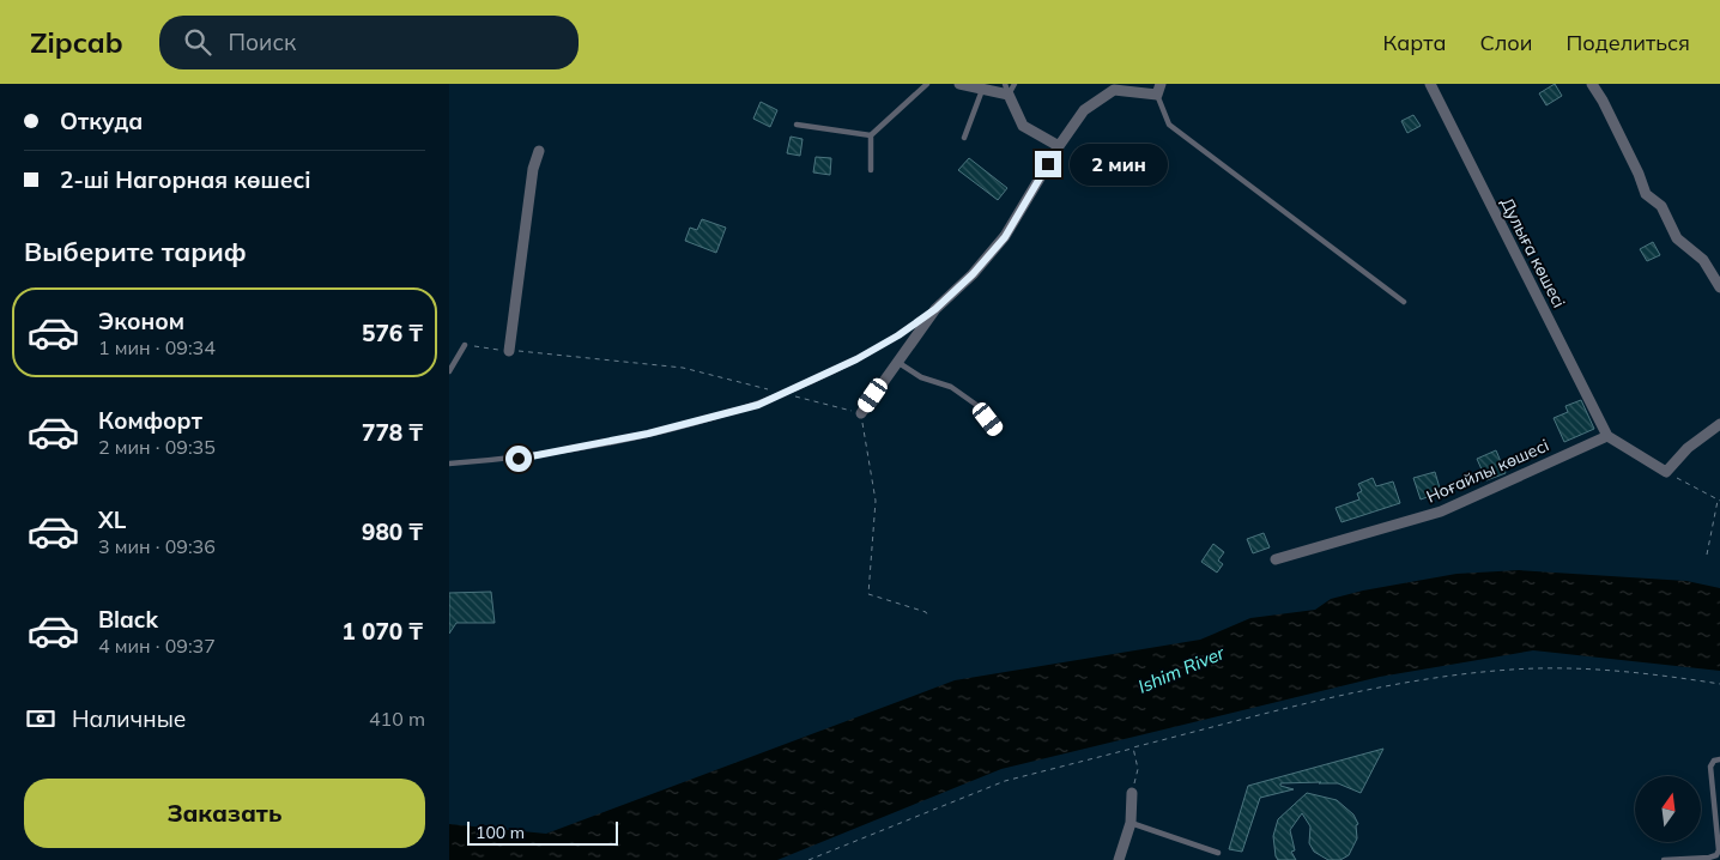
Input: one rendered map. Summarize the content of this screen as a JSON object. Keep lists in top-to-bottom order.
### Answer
{
  "streets": {
    "street": ["Дулыға көшесі", "Ноғайлы көшесі"]
  },
  "crossings": [
    ["Дулыға көшесі", "Ноғайлы көшесі"]
  ],
  "water": ["Ishim River"],
  "scale_bar": "100 m",
  "north": "top",
  "page": {
    "header": "Zipcab",
    "search": "Поиск",
    "nav": ["Карта", "Слои", "Поделиться"],
    "banner": ["Откуда", "2-ші Нагорная көшесі"],
    "bubble": "2 мин",
    "heading": "Выберите тариф",
    "list": [
      {
        "name": "Эконом",
        "note": "1 мин · 09:34",
        "value": "576 ₸"
      },
      {
        "name": "Комфорт",
        "note": "2 мин · 09:35",
        "value": "778 ₸"
      },
      {
        "name": "XL",
        "note": "3 мин · 09:36",
        "value": "980 ₸"
      },
      {
        "name": "Black",
        "note": "4 мин · 09:37",
        "value": "1 070 ₸"
      }
    ],
    "pay": ["Наличные", "410 m"],
    "buttons": "Заказать",
    "scale": "100 m"
  }
}
